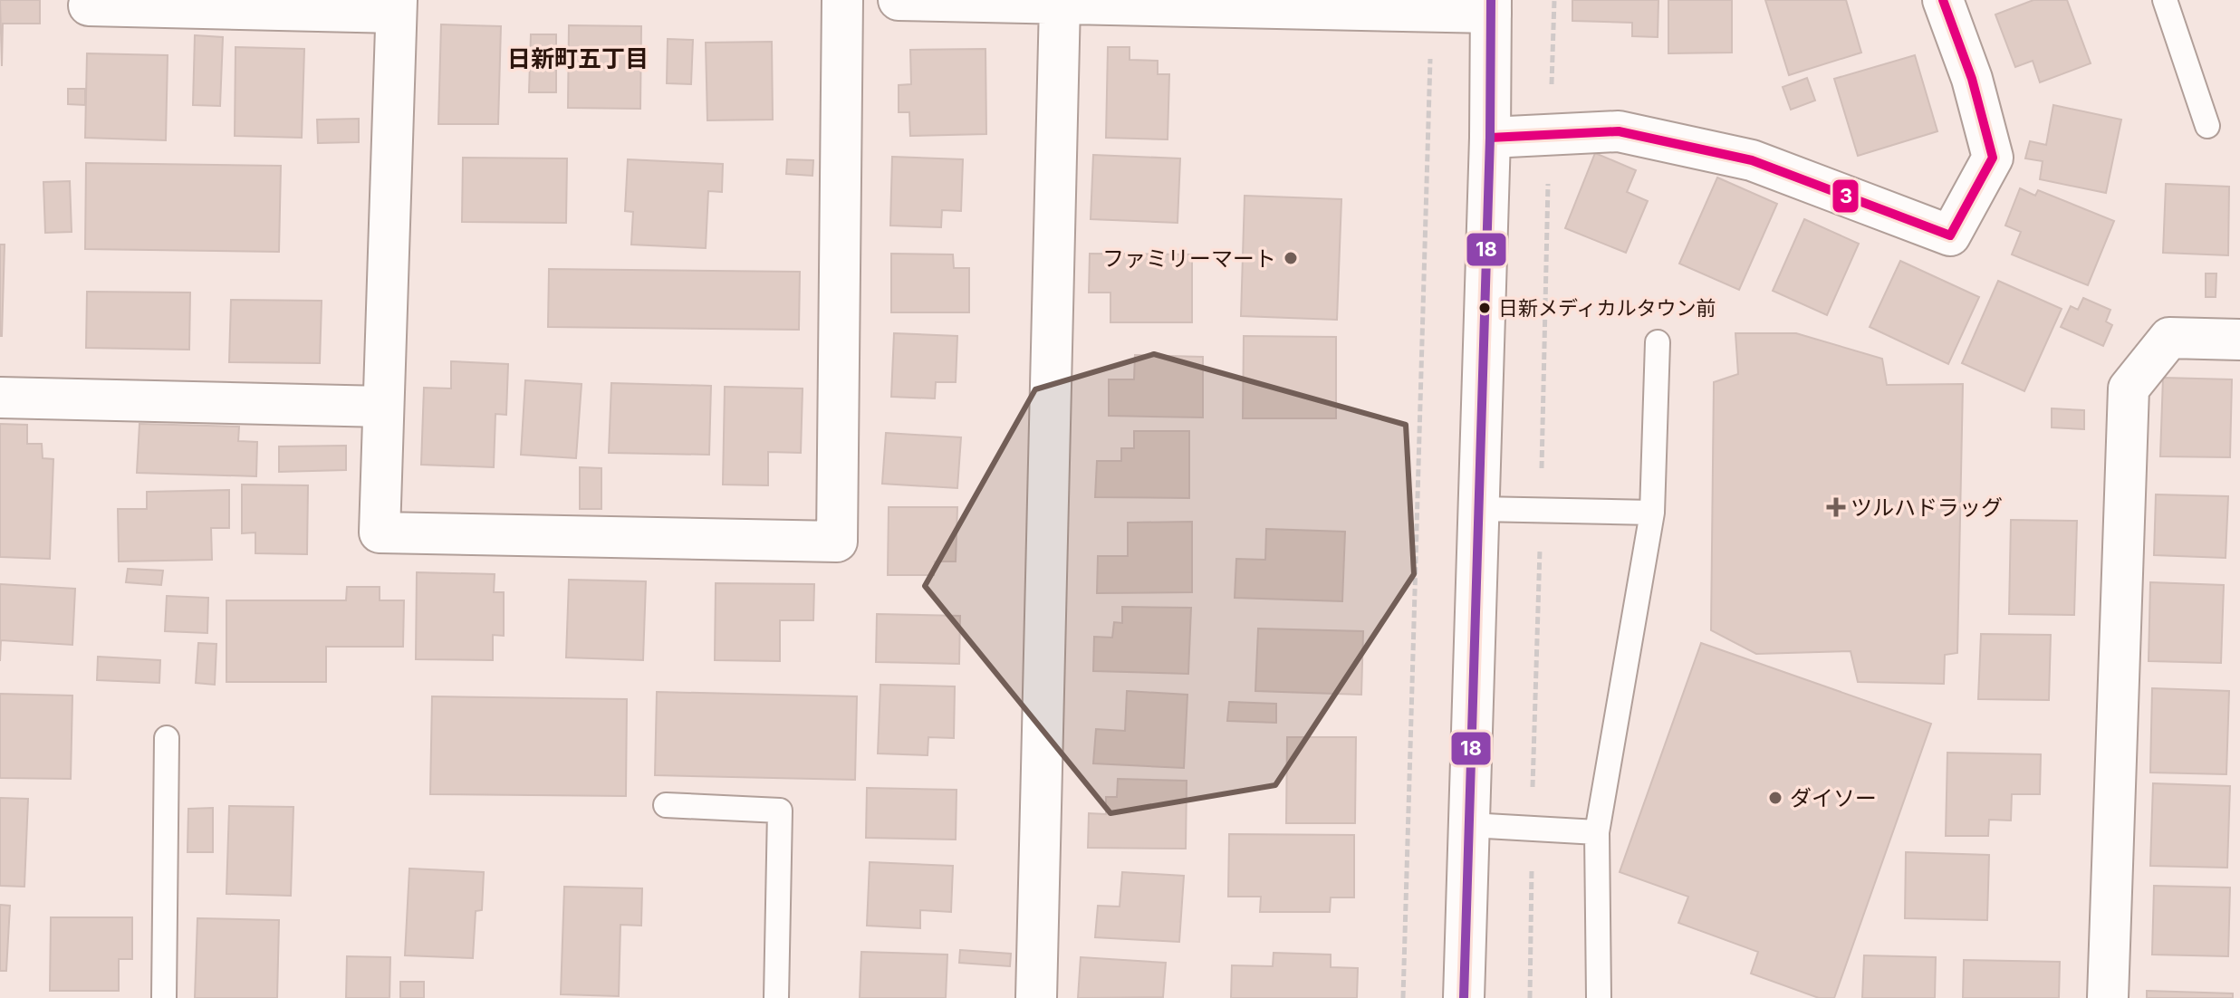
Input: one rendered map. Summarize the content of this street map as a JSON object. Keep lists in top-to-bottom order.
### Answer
{
  "districts": ["日新町五丁目"],
  "places": {
    "other": ["ファミリーマート", "日新メディカルタウン前", "ダイソー"],
    "health": ["ツルハドラッグ"]
  },
  "lines": ["transit line 3", "transit line 18"]
}
